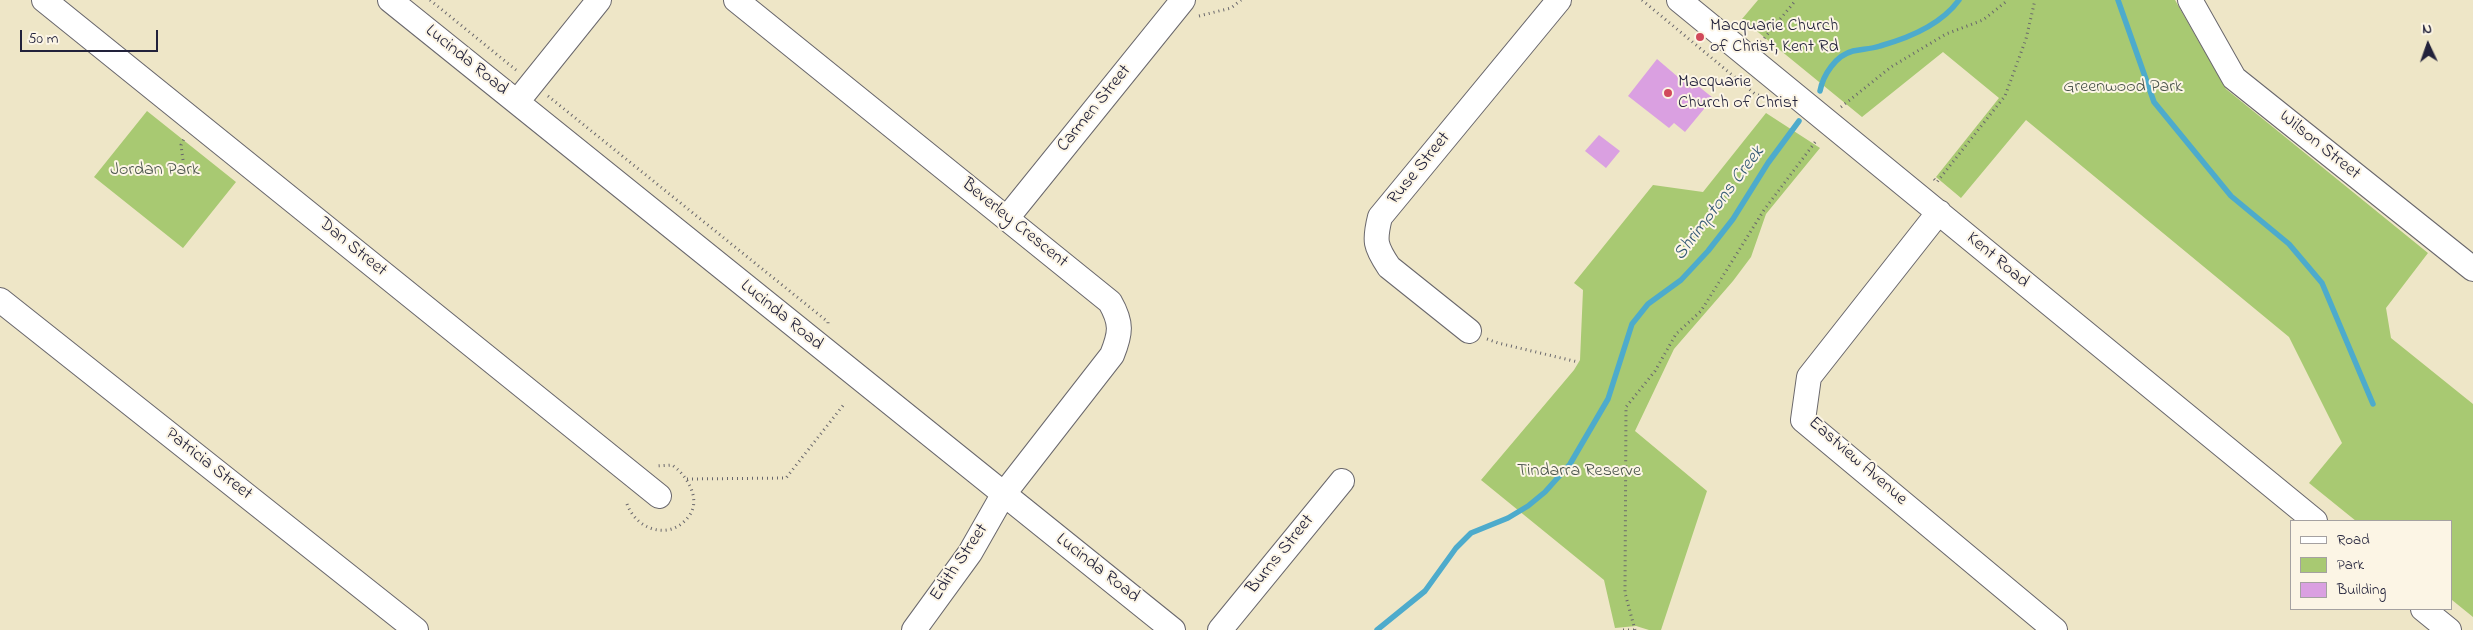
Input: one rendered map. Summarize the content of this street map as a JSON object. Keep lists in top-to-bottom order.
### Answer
{
  "streets": {
    "street": [
      "Lucinda Road",
      "Carmen Street",
      "Wilson Street",
      "Ruse Street",
      "Beverley Crescent",
      "Dan Street",
      "Kent Road",
      "Eastview Avenue",
      "Patricia Street",
      "Burns Street",
      "Edith Street"
    ]
  },
  "crossings": [
    ["Lucinda Road", "Beverley Crescent"],
    ["Lucinda Road", "Edith Street"],
    ["Carmen Street", "Beverley Crescent"],
    ["Beverley Crescent", "Edith Street"],
    ["Kent Road", "Eastview Avenue"]
  ],
  "water": ["Shrimptons Creek"],
  "parks": ["Greenwood Park", "Jordan Park", "Tindarra Reserve"],
  "places": ["Macquarie Church of Christ, Kent Rd", "Macquarie Church of Christ"],
  "legend": ["Road", "Park", "Building"],
  "scale_bar": "50 m",
  "north": "top"
}
